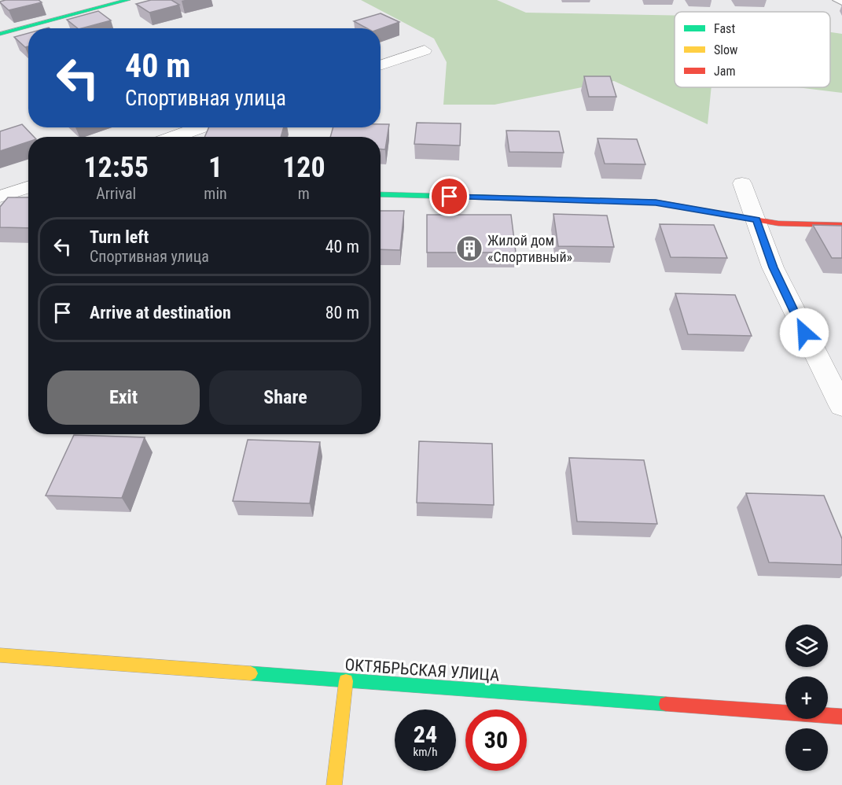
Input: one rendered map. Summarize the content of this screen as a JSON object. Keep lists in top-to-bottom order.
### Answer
{
  "streets": {
    "street": ["ОКТЯБРЬСКАЯ УЛИЦА"]
  },
  "places": {
    "building": ["Жилой дом «Спортивный»"]
  },
  "legend": ["Fast", "Slow", "Jam"],
  "page": {
    "turn": ["40 m", "Спортивная улица"],
    "eta": [
      "12:55",
      "Arrival",
      "1",
      "min",
      "120",
      "m"
    ],
    "list": [
      {
        "name": "Turn left",
        "note": "Спортивная улица",
        "value": "40 m"
      },
      {
        "name": "Arrive at destination",
        "value": "80 m"
      }
    ],
    "buttons": ["Exit", "Share"],
    "map_buttons": ["+", "−"],
    "speed": "24 km/h",
    "limit": "30"
  }
}
